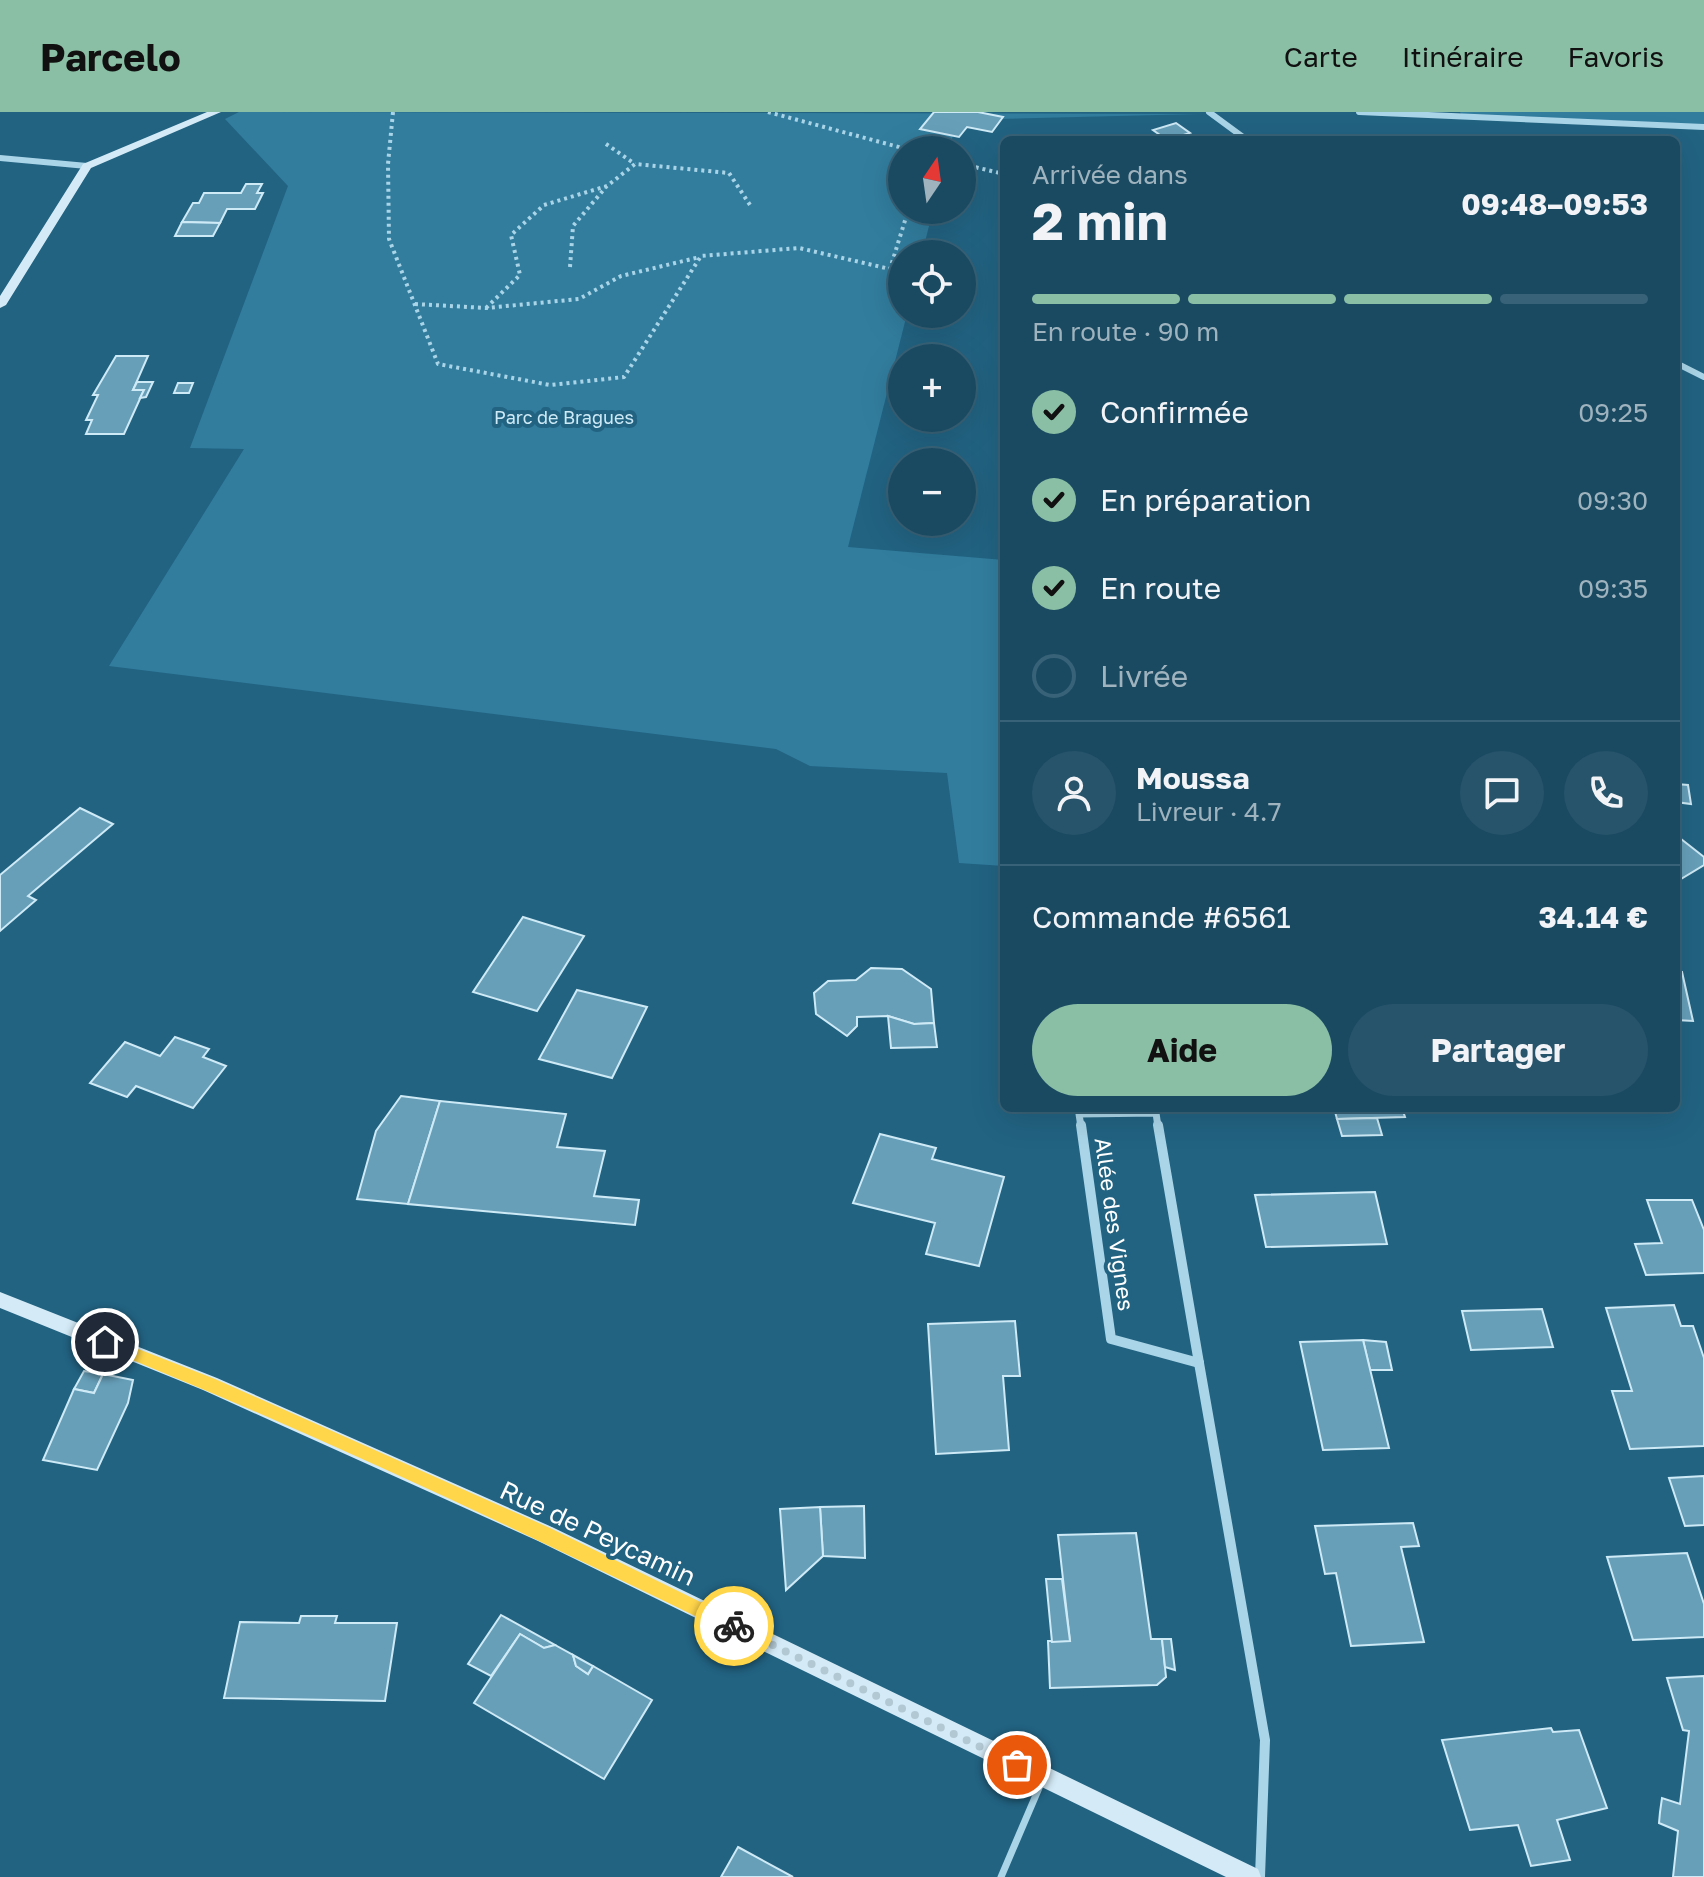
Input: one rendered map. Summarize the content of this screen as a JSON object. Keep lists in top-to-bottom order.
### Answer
{
  "streets": {
    "street": ["Allée des Vignes", "Rue de Peycamin"]
  },
  "parks": ["Parc de Bragues"],
  "north": "top",
  "page": {
    "header": "Parcelo",
    "nav": ["Carte", "Itinéraire", "Favoris"],
    "map_buttons": ["+", "−"],
    "heading": ["2 min", "Arrivée dans", "09:48–09:53"],
    "panel": [
      "Moussa",
      "Livreur · 4.7",
      "Commande #6561",
      "34.14 €"
    ],
    "bar": "En route · 90 m",
    "list": [
      ["Confirmée", "09:25"],
      ["En préparation", "09:30"],
      ["En route", "09:35"],
      "Livrée"
    ],
    "buttons": ["Aide", "Partager"]
  }
}
